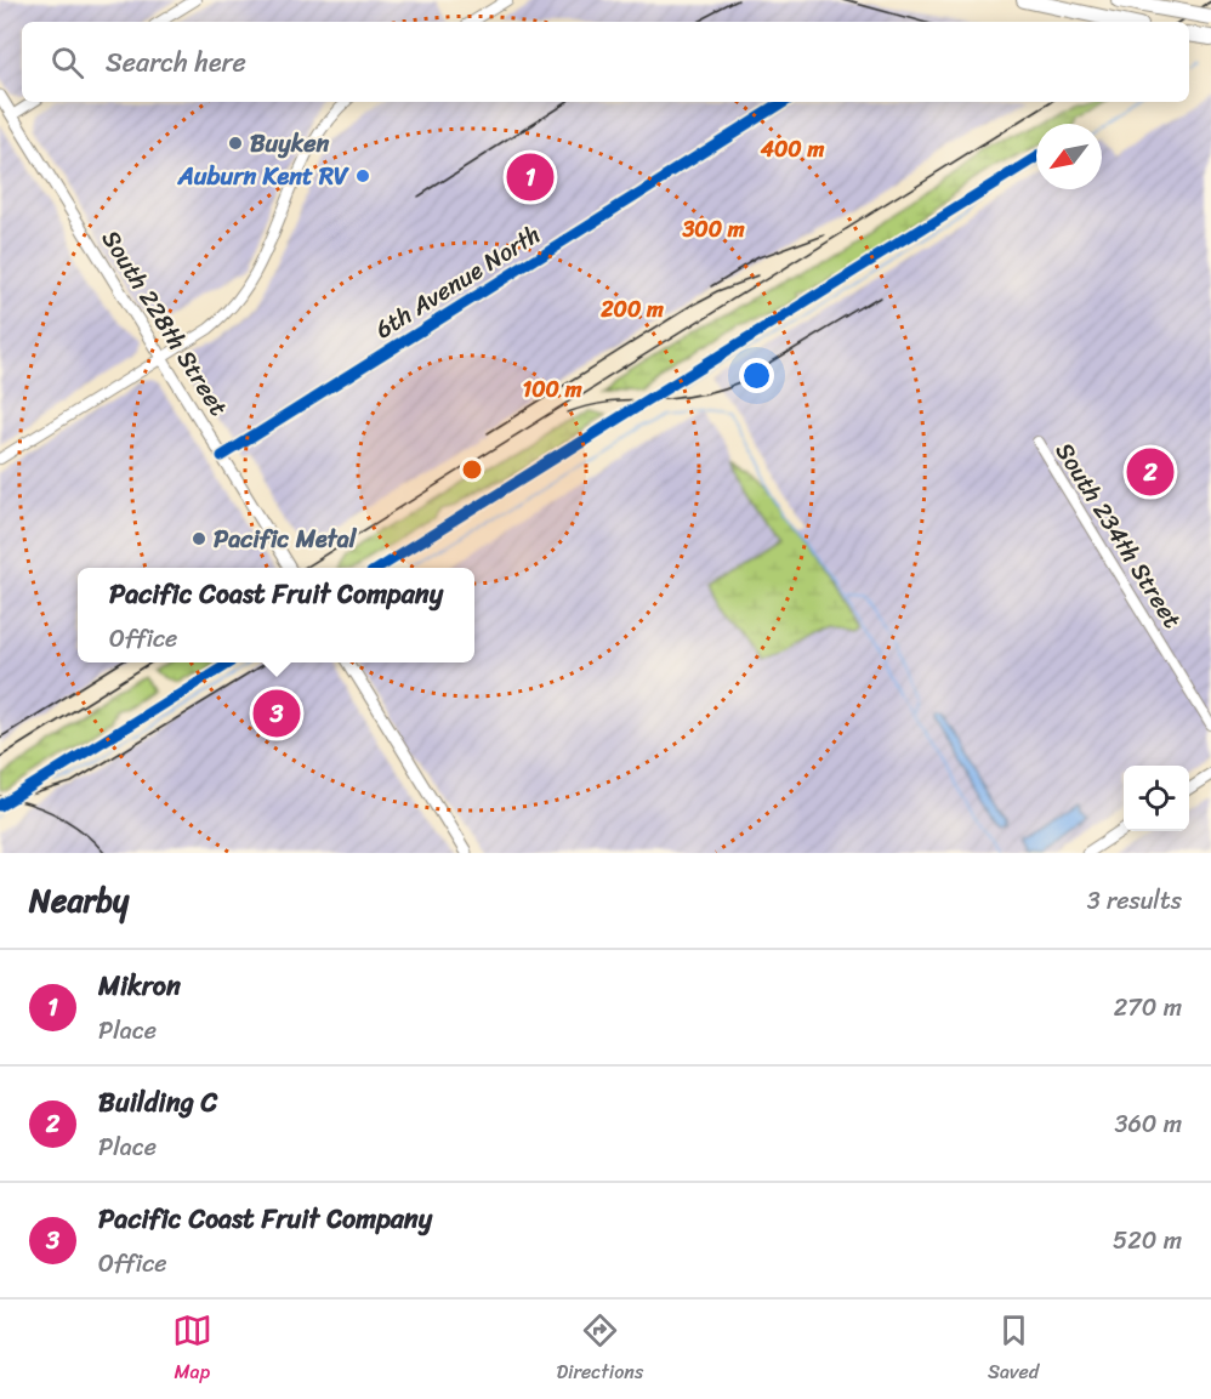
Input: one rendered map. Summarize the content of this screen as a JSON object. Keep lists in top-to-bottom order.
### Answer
{
  "streets": {
    "main road": ["South 228th Street"],
    "street": ["6th Avenue North", "South 234th Street"]
  },
  "crossings": [
    ["6th Avenue North", "South 228th Street"]
  ],
  "places": ["Buyken", "Auburn Kent RV", "Pacific Metal"],
  "north": "bottom left",
  "page": {
    "search": "Search here",
    "pins": ["1", "2", "3"],
    "popup": ["Pacific Coast Fruit Company", "Office"],
    "heading": ["Nearby", "3 results"],
    "list": [
      {
        "mark": "1",
        "name": "Mikron",
        "note": "Place",
        "value": "270 m"
      },
      {
        "mark": "2",
        "name": "Building C",
        "note": "Place",
        "value": "360 m"
      },
      {
        "mark": "3",
        "name": "Pacific Coast Fruit Company",
        "note": "Office",
        "value": "520 m"
      }
    ],
    "nav": ["Map", "Directions", "Saved"]
  },
  "rings": [
    "400 m",
    "300 m",
    "200 m",
    "100 m"
  ]
}
